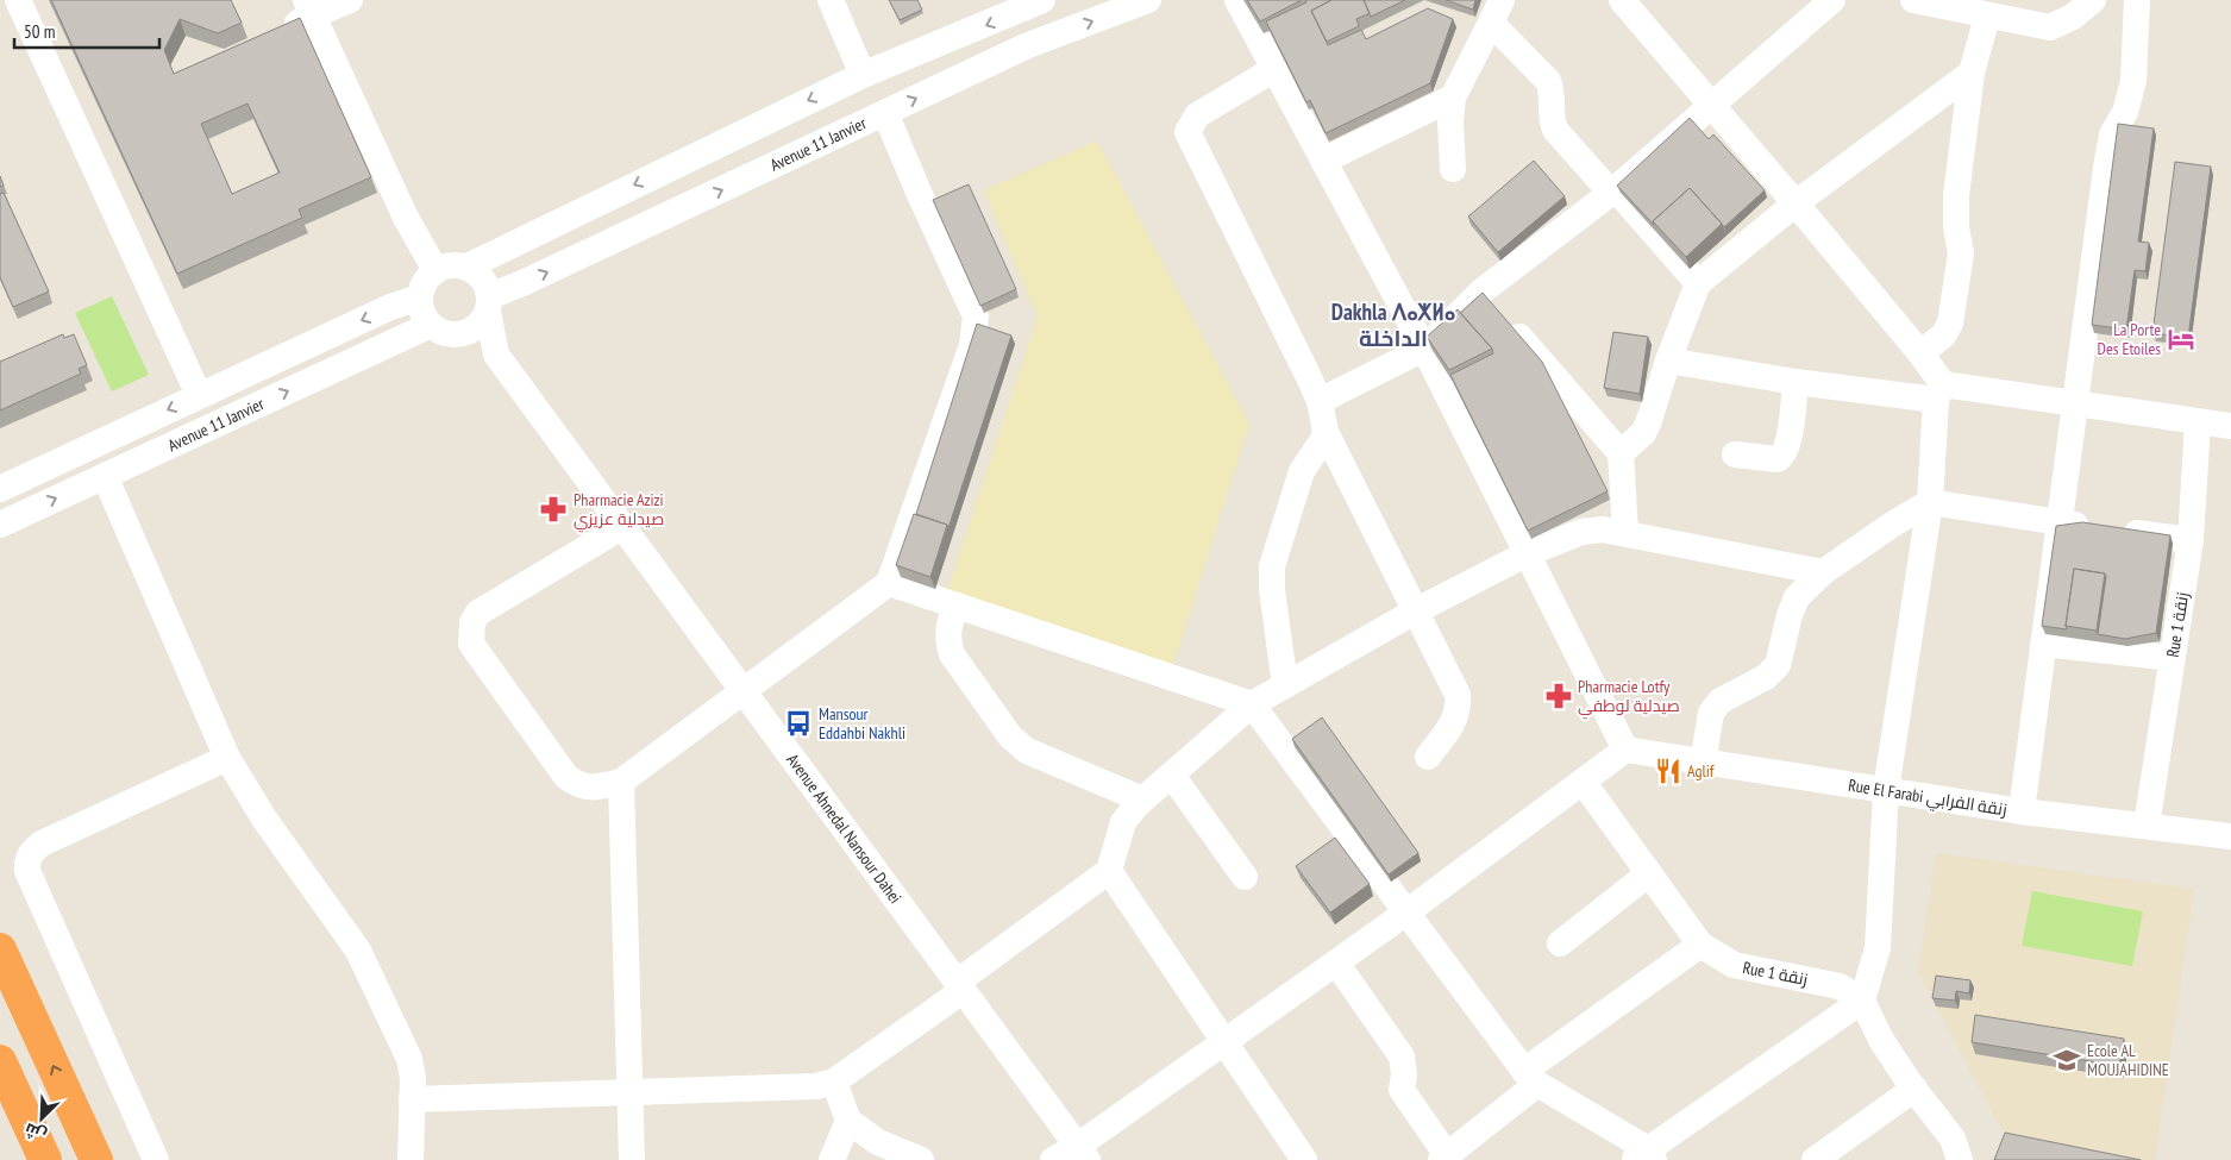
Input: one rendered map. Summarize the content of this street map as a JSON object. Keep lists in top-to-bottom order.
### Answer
{
  "streets": {
    "street": [
      "Avenue 11 Janvier",
      "Rue 1 زنقة",
      "Rue El Farabi زنقة الفرابي",
      "Avenue Ahnedal Nansour Dahei"
    ]
  },
  "crossings": [
    ["Avenue 11 Janvier", "Avenue Ahnedal Nansour Dahei"],
    ["Rue 1 زنقة", "Rue El Farabi زنقة الفرابي"]
  ],
  "districts": ["Dakhla ⴷⴰⵅⵍⴰ الداخلة"],
  "places": {
    "hotel": ["La Porte Des Etoiles"],
    "pharmacy": ["Pharmacie Azizi صيدلية عزيزي", "Pharmacie Lotfy صيدلية لوطفي"],
    "bus stop": ["Mansour Eddahbi Nakhli"],
    "restaurant": ["Aglif"],
    "school or university": ["Ecole AL MOUJAHIDINE"]
  },
  "scale_bar": "50 m",
  "north": "bottom left"
}
